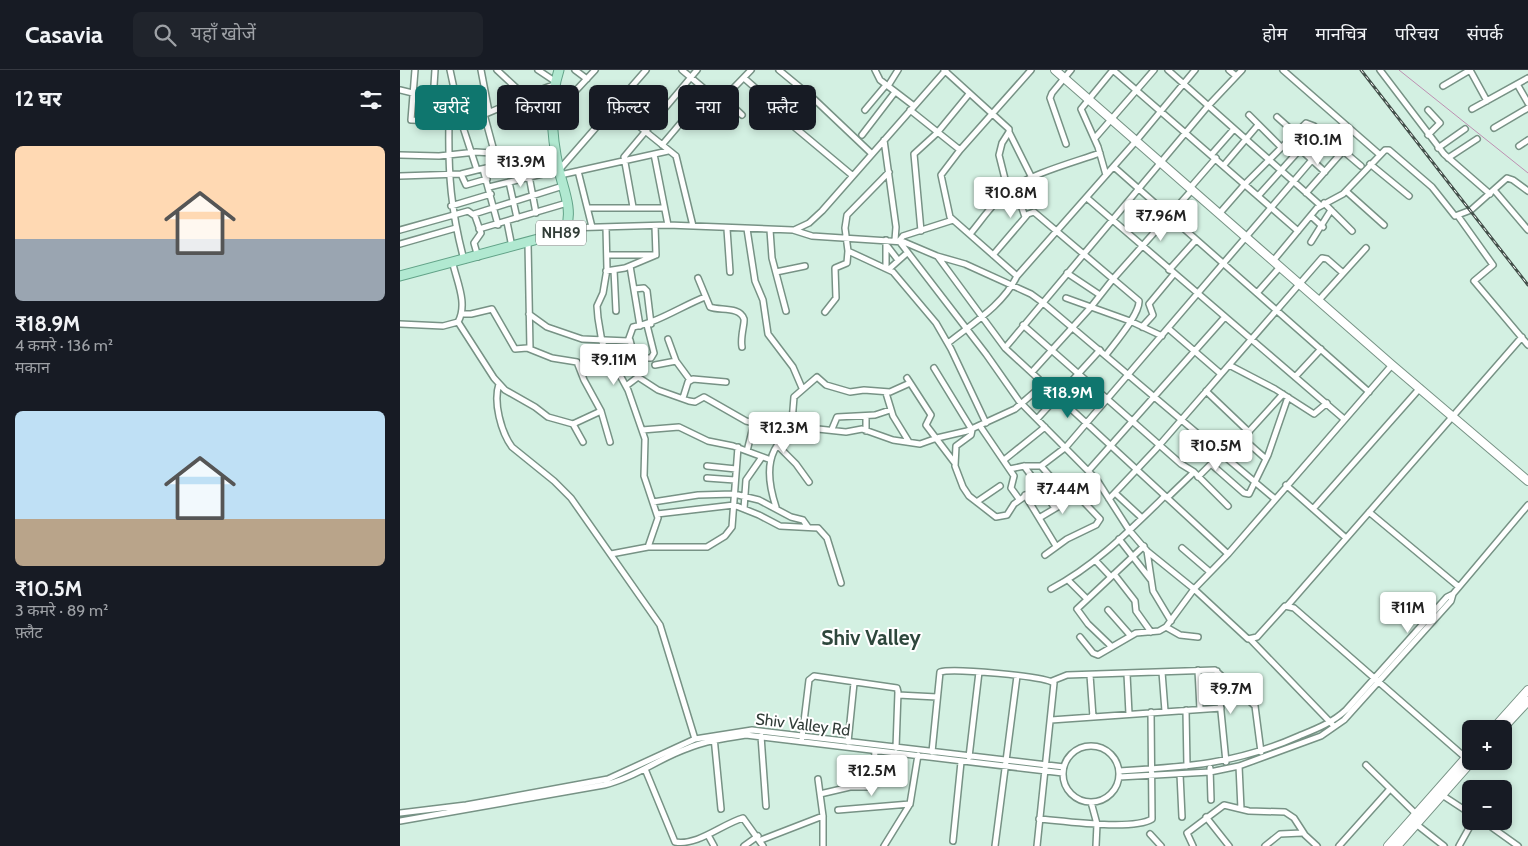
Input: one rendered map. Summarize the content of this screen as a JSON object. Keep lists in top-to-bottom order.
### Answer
{
  "streets": {
    "main road": ["NH89"],
    "street": ["Shiv Valley Rd"]
  },
  "districts": ["Shiv Valley"],
  "page": {
    "header": "Casavia",
    "search": "यहाँ खोजें",
    "nav": [
      "होम",
      "मानचित्र",
      "परिचय",
      "संपर्क"
    ],
    "heading": "12 घर",
    "chip": [
      "खरीदें",
      "किराया",
      "फ़िल्टर",
      "नया",
      "फ़्लैट"
    ],
    "price": [
      "₹10.1M",
      "₹13.9M",
      "₹10.8M",
      "₹7.96M",
      "₹9.11M",
      "₹18.9M",
      "₹12.3M",
      "₹10.5M",
      "₹7.44M",
      "₹11M",
      "₹9.7M",
      "₹12.5M"
    ],
    "list": [
      {
        "name": "₹18.9M",
        "note": "4 कमरे · 136 m² · मकान"
      },
      {
        "name": "₹10.5M",
        "note": "3 कमरे · 89 m² · फ़्लैट"
      }
    ],
    "map_buttons": ["+", "−"]
  }
}
